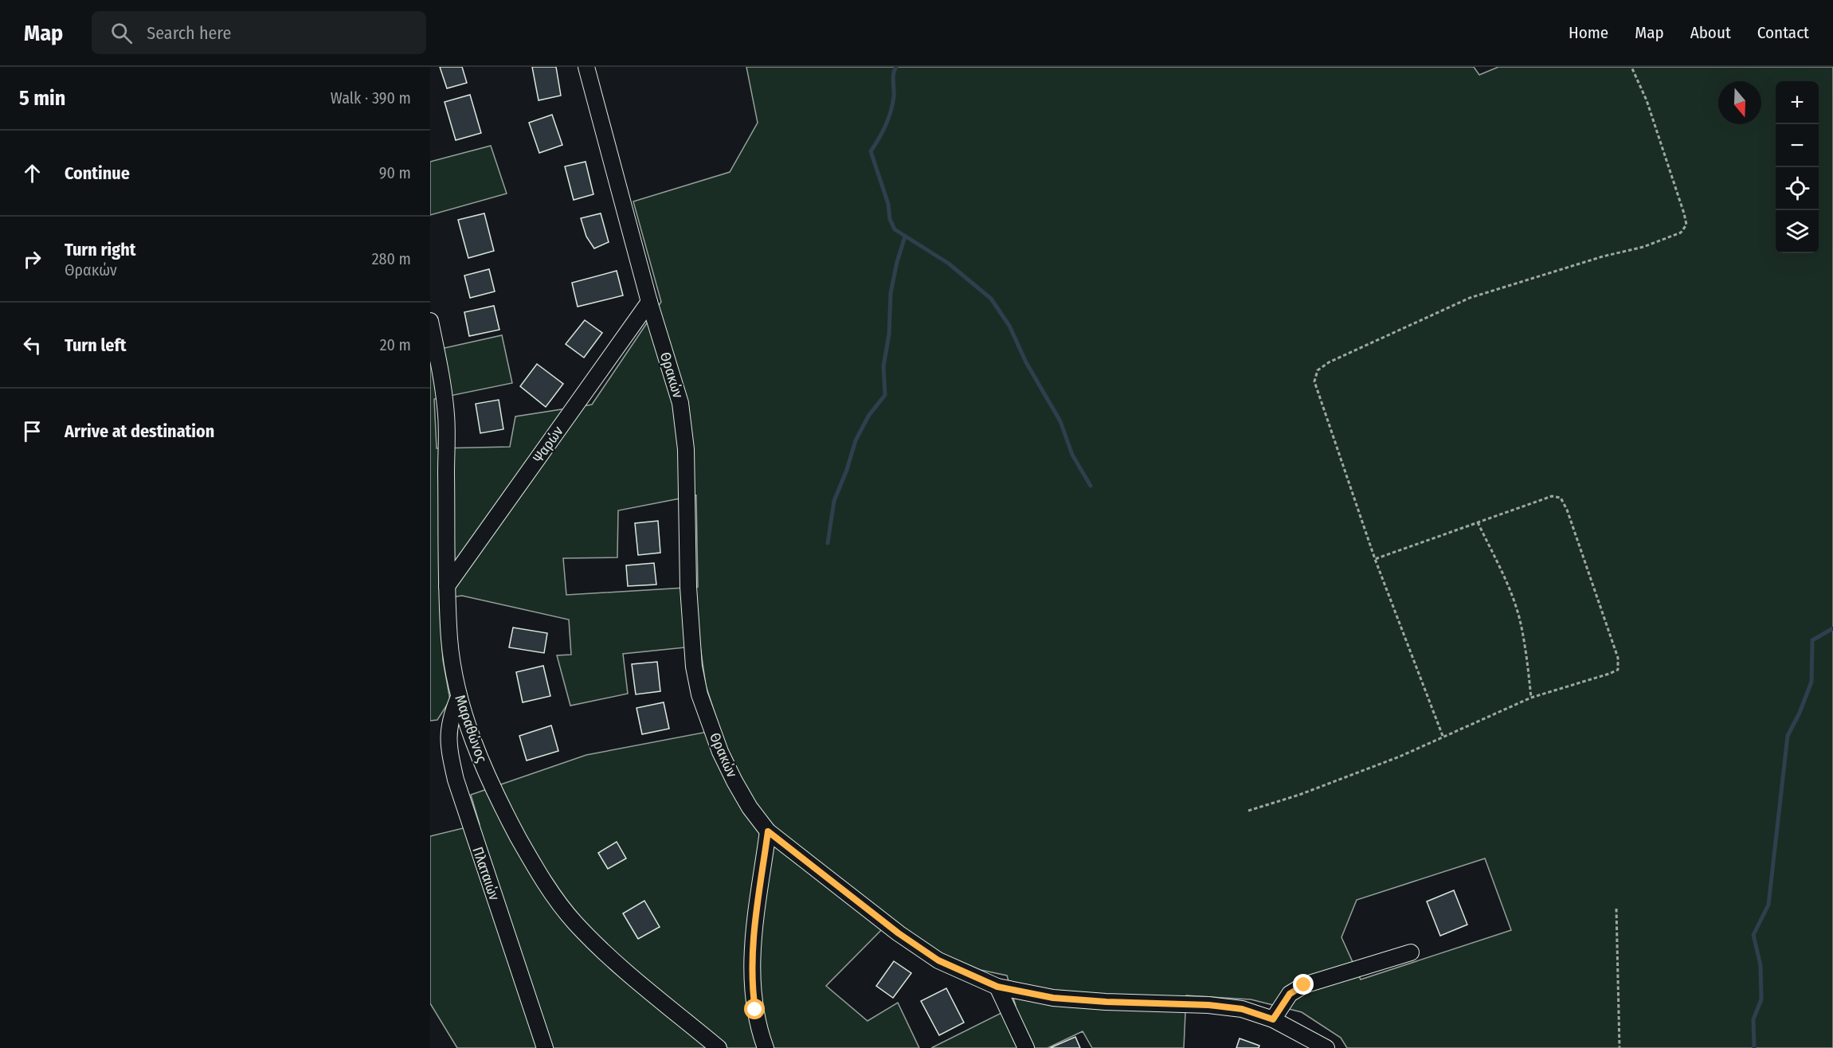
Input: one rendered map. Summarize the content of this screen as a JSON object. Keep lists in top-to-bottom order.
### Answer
{
  "streets": {
    "street": [
      "Θρακών",
      "Ψαρών",
      "Μαραθώνος",
      "Πλαταιών"
    ]
  },
  "crossings": [
    ["Θρακών", "Ψαρών"],
    ["Ψαρών", "Μαραθώνος"],
    ["Μαραθώνος", "Πλαταιών"]
  ],
  "north": "bottom",
  "page": {
    "header": "Map",
    "search": "Search here",
    "nav": [
      "Home",
      "Map",
      "About",
      "Contact"
    ],
    "heading": ["5 min", "Walk · 390 m"],
    "map_buttons": ["+", "−"],
    "list": [
      ["Continue", "90 m"],
      ["Turn right", "Θρακών", "280 m"],
      ["Turn left", "20 m"],
      "Arrive at destination"
    ]
  }
}
